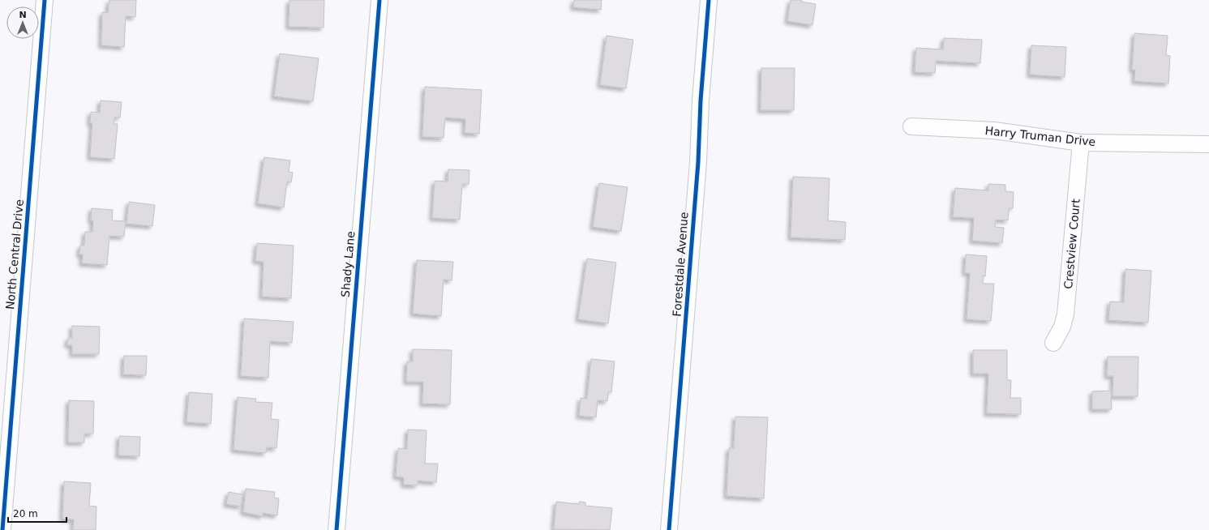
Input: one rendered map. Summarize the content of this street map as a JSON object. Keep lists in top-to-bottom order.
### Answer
{
  "streets": {
    "street": [
      "Harry Truman Drive",
      "Crestview Court",
      "North Central Drive",
      "Shady Lane",
      "Forestdale Avenue"
    ]
  },
  "crossings": [
    ["Harry Truman Drive", "Crestview Court"]
  ],
  "scale_bar": "20 m",
  "north": "top"
}
